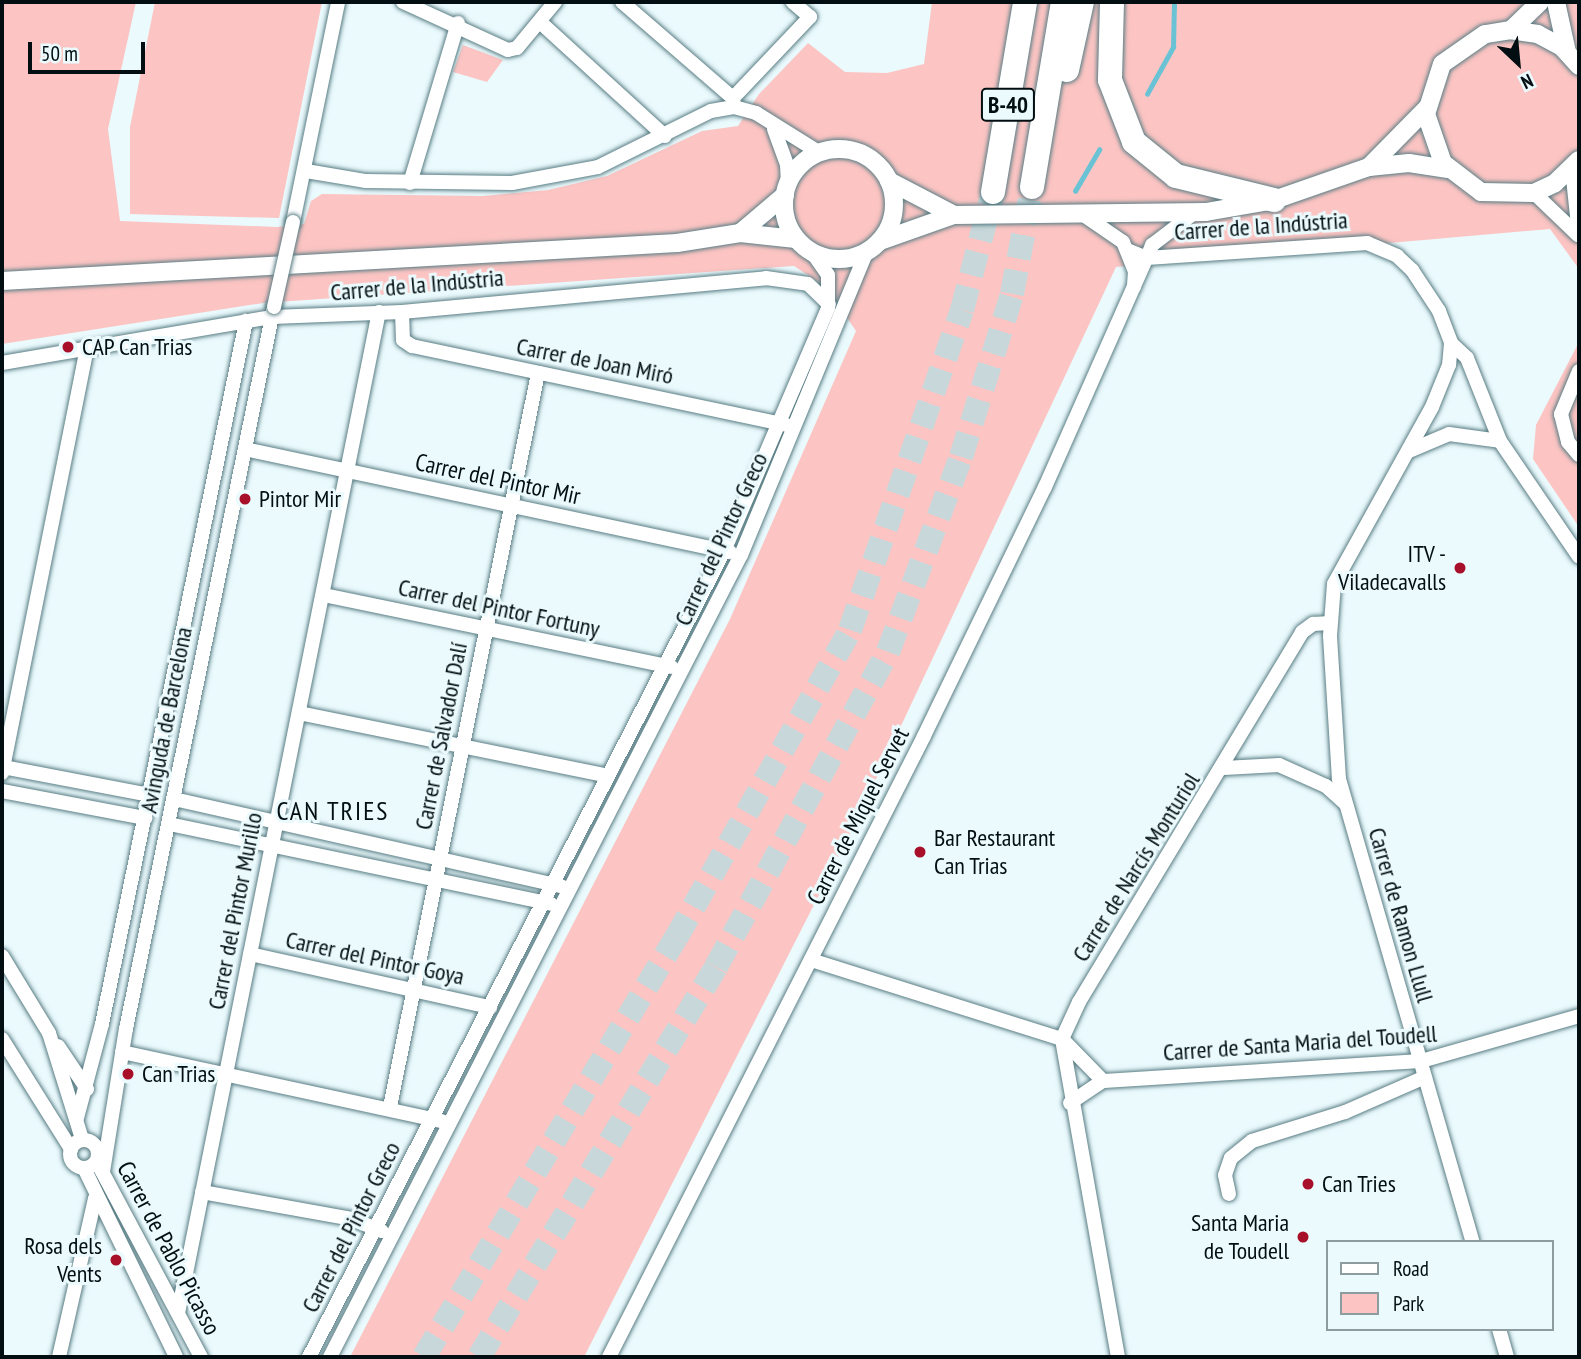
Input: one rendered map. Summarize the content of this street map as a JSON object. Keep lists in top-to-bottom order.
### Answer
{
  "streets": {
    "highway": ["B-40"],
    "street": [
      "Carrer de la Indústria",
      "Carrer de Joan Miró",
      "Carrer del Pintor Mir",
      "Carrer del Pintor Greco",
      "Carrer del Pintor Fortuny",
      "Avinguda de Barcelona",
      "Carrer de Salvador Dalí",
      "Carrer de Miquel Servet",
      "Carrer de Narcís Monturiol",
      "Carrer del Pintor Murillo",
      "Carrer de Ramon Llull",
      "Carrer del Pintor Goya",
      "Carrer de Santa Maria del Toudell",
      "Carrer de Pablo Picasso"
    ]
  },
  "crossings": [
    ["Carrer de la Indústria", "Carrer del Pintor Greco"],
    ["Carrer de la Indústria", "Avinguda de Barcelona"],
    ["Carrer de la Indústria", "Carrer de Miquel Servet"],
    ["Carrer de la Indústria", "Carrer del Pintor Murillo"],
    ["Carrer de Joan Miró", "Carrer del Pintor Greco"],
    ["Carrer de Joan Miró", "Carrer de Salvador Dalí"],
    ["Carrer de Joan Miró", "Carrer del Pintor Murillo"],
    ["Carrer del Pintor Mir", "Carrer del Pintor Greco"],
    ["Carrer del Pintor Mir", "Avinguda de Barcelona"],
    ["Carrer del Pintor Mir", "Carrer de Salvador Dalí"],
    ["Carrer del Pintor Mir", "Carrer del Pintor Murillo"],
    ["Carrer del Pintor Greco", "Carrer del Pintor Fortuny"],
    ["Carrer del Pintor Greco", "Carrer del Pintor Goya"],
    ["Carrer del Pintor Fortuny", "Carrer de Salvador Dalí"],
    ["Carrer del Pintor Fortuny", "Carrer del Pintor Murillo"],
    ["Avinguda de Barcelona", "Carrer de Pablo Picasso"],
    ["Carrer de Salvador Dalí", "Carrer del Pintor Goya"],
    ["Carrer de Narcís Monturiol", "Carrer de Ramon Llull"],
    ["Carrer del Pintor Murillo", "Carrer del Pintor Goya"],
    ["Carrer del Pintor Murillo", "Carrer de Pablo Picasso"],
    ["Carrer de Ramon Llull", "Carrer de Santa Maria del Toudell"]
  ],
  "districts": ["CAN TRIES"],
  "places": [
    "CAP Can Trias",
    "Pintor Mir",
    "ITV - Viladecavalls",
    "Bar Restaurant Can Trias",
    "Can Trias",
    "Can Tries",
    "Santa Maria de Toudell",
    "Rosa dels Vents"
  ],
  "legend": ["Road", "Park"],
  "scale_bar": "50 m",
  "north": "bottom right"
}
